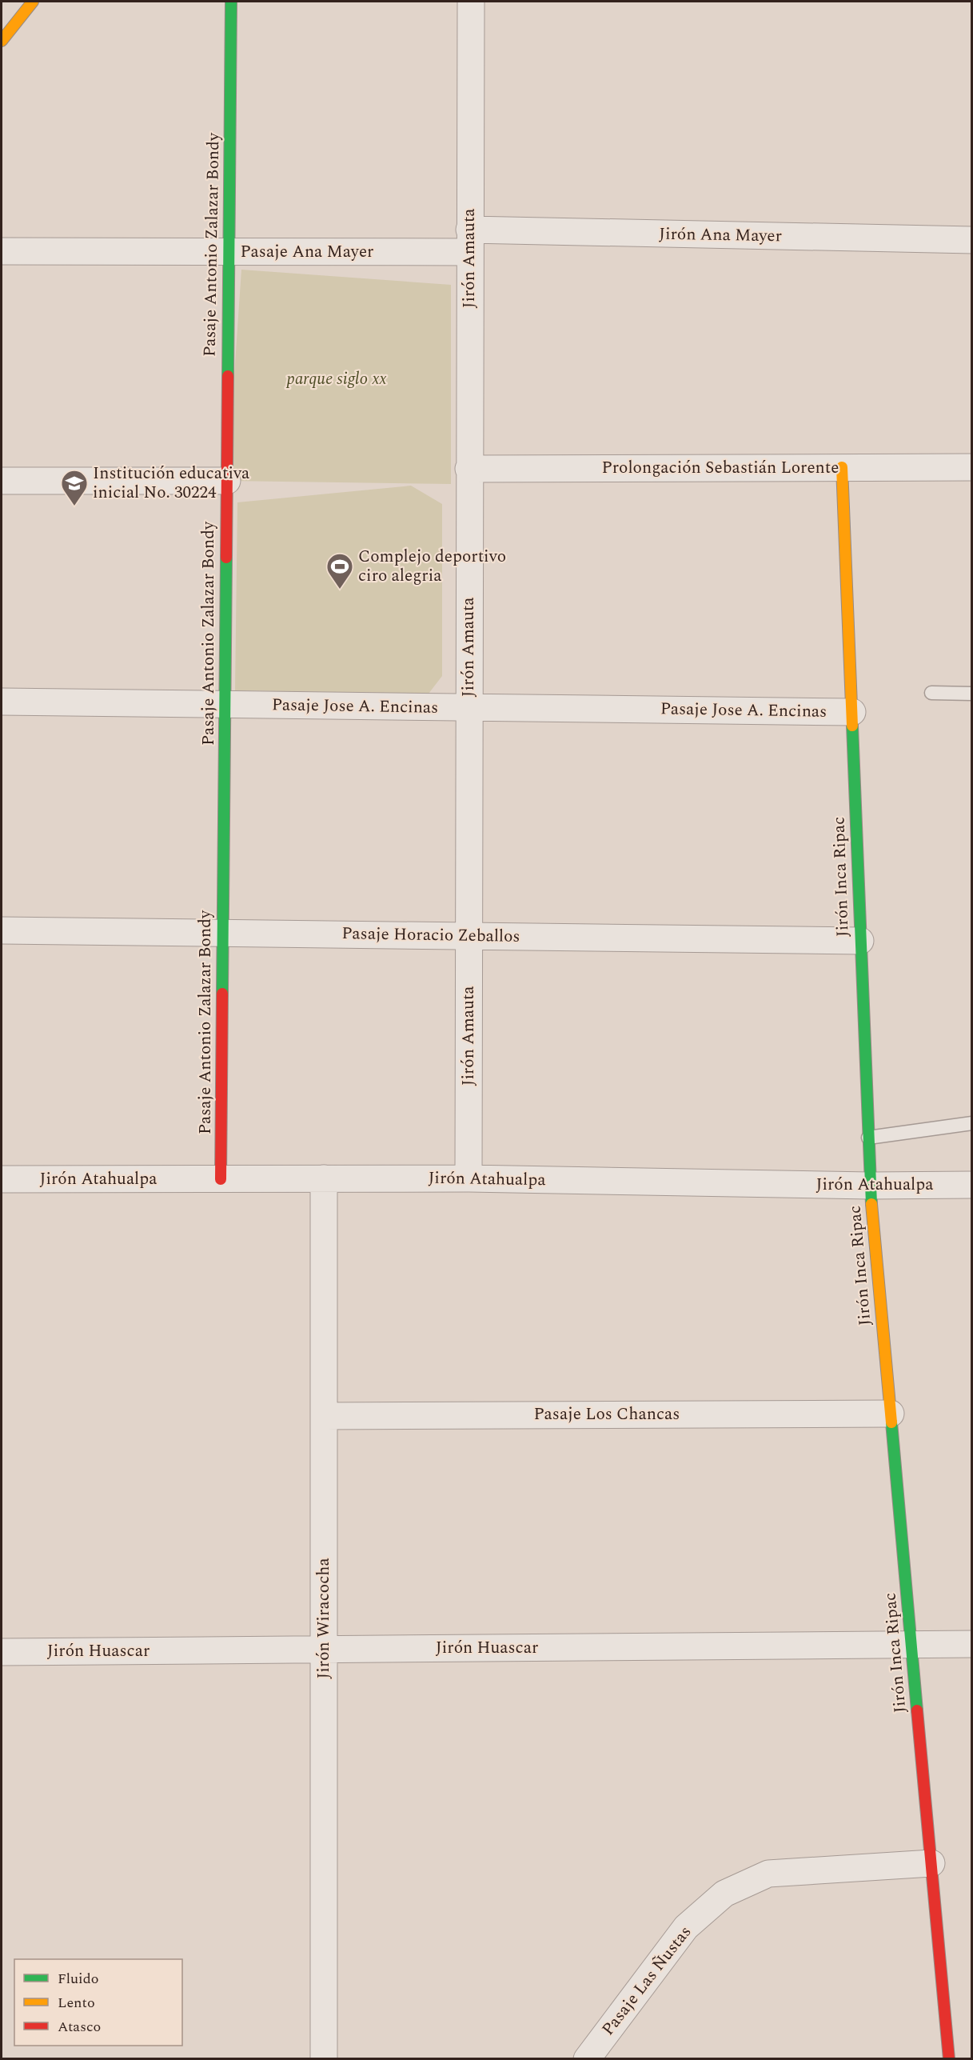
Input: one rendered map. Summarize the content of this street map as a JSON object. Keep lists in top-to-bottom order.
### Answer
{
  "streets": {
    "street": [
      "Jirón Ana Mayer",
      "Pasaje Antonio Zalazar Bondy",
      "Pasaje Ana Mayer",
      "Jirón Amauta",
      "Prolongación Sebastián Lorente",
      "Pasaje Jose A. Encinas",
      "Jirón Inca Ripac",
      "Pasaje Horacio Zeballos",
      "Jirón Atahualpa",
      "Pasaje Los Chancas",
      "Jirón Wiracocha",
      "Jirón Huascar",
      "Pasaje Las Ñustas"
    ]
  },
  "crossings": [
    ["Jirón Ana Mayer", "Pasaje Ana Mayer"],
    ["Jirón Ana Mayer", "Jirón Amauta"],
    ["Pasaje Antonio Zalazar Bondy", "Pasaje Ana Mayer"],
    ["Pasaje Antonio Zalazar Bondy", "Pasaje Jose A. Encinas"],
    ["Pasaje Antonio Zalazar Bondy", "Pasaje Horacio Zeballos"],
    ["Pasaje Antonio Zalazar Bondy", "Jirón Atahualpa"],
    ["Pasaje Ana Mayer", "Jirón Amauta"],
    ["Jirón Amauta", "Prolongación Sebastián Lorente"],
    ["Jirón Amauta", "Pasaje Jose A. Encinas"],
    ["Jirón Amauta", "Pasaje Horacio Zeballos"],
    ["Jirón Amauta", "Jirón Atahualpa"],
    ["Prolongación Sebastián Lorente", "Jirón Inca Ripac"],
    ["Pasaje Jose A. Encinas", "Jirón Inca Ripac"],
    ["Jirón Inca Ripac", "Pasaje Horacio Zeballos"],
    ["Jirón Inca Ripac", "Jirón Atahualpa"],
    ["Jirón Inca Ripac", "Pasaje Los Chancas"],
    ["Jirón Inca Ripac", "Jirón Huascar"],
    ["Jirón Inca Ripac", "Pasaje Las Ñustas"],
    ["Jirón Atahualpa", "Jirón Wiracocha"],
    ["Pasaje Los Chancas", "Jirón Wiracocha"],
    ["Jirón Wiracocha", "Jirón Huascar"]
  ],
  "parks": ["parque siglo xx"],
  "places": {
    "school or university": ["Institución educativa inicial No. 30224"],
    "sports": ["Complejo deportivo ciro alegria"]
  },
  "legend": ["Fluido", "Lento", "Atasco"]
}
